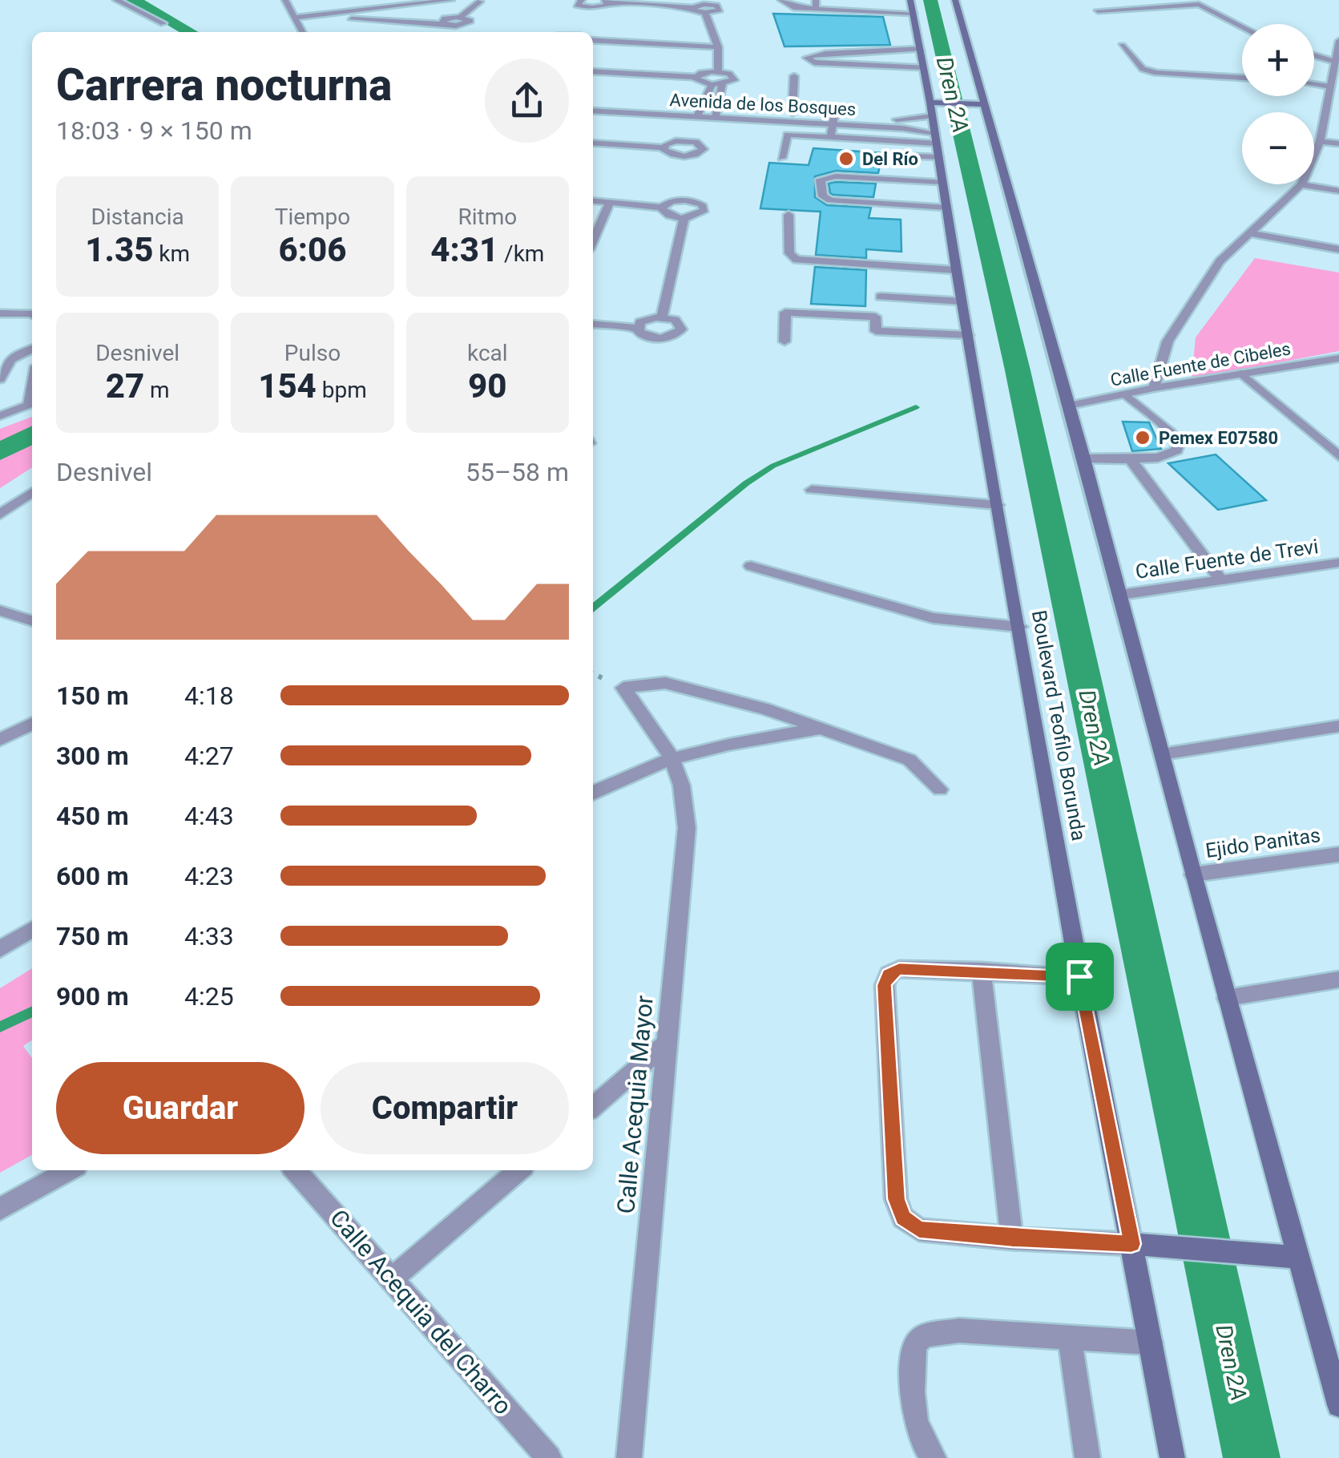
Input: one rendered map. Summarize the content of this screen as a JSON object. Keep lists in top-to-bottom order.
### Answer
{
  "streets": {
    "main road": ["Boulevard Teofilo Borunda"],
    "street": [
      "Avenida de los Bosques",
      "Calle Fuente de Cibeles",
      "Calle Fuente de Trevi",
      "Ejido Panitas",
      "Calle Acequia Mayor",
      "Calle Acequia del Charro"
    ]
  },
  "crossings": [
    ["Avenida de los Bosques", "Boulevard Teofilo Borunda"]
  ],
  "water": ["Dren 2A"],
  "places": ["Del Río", "Pemex E07580"],
  "page": {
    "map_buttons": ["+", "−"],
    "heading": ["Carrera nocturna", "18:03 · 9 × 150 m"],
    "stats": [
      ["Distancia", "1.35 km"],
      ["Tiempo", "6:06"],
      ["Ritmo", "4:31 /km"],
      ["Desnivel", "27 m"],
      ["Pulso", "154 bpm"],
      ["kcal", "90"]
    ],
    "chart": ["Desnivel", "55–58 m"],
    "list": [
      {
        "name": "150 m",
        "note": "4:18"
      },
      {
        "name": "300 m",
        "note": "4:27"
      },
      {
        "name": "450 m",
        "note": "4:43"
      },
      {
        "name": "600 m",
        "note": "4:23"
      },
      {
        "name": "750 m",
        "note": "4:33"
      },
      {
        "name": "900 m",
        "note": "4:25"
      }
    ],
    "buttons": ["Guardar", "Compartir"]
  }
}
